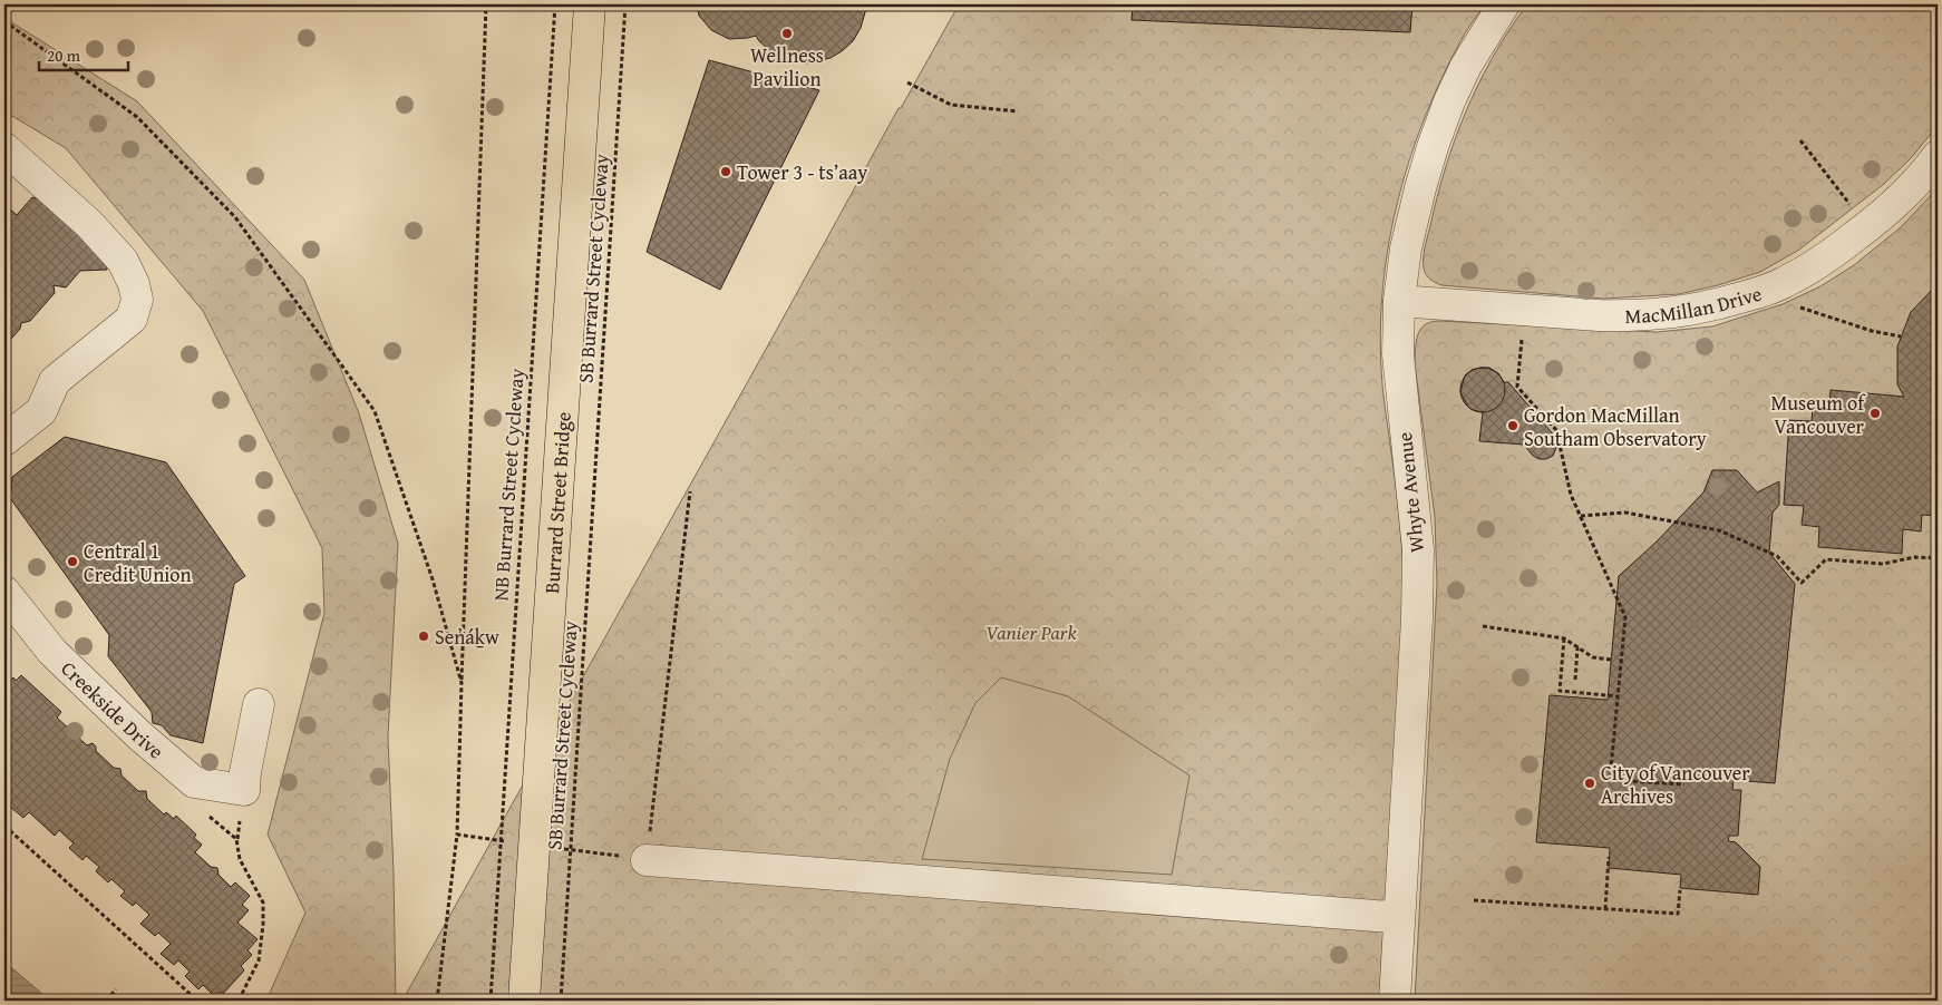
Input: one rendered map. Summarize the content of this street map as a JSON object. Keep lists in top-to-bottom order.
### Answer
{
  "streets": {
    "main road": ["Burrard Street Bridge"],
    "street": ["MacMillan Drive", "Whyte Avenue", "Creekside Drive"],
    "path": ["SB Burrard Street Cycleway", "NB Burrard Street Cycleway"]
  },
  "crossings": [
    ["MacMillan Drive", "Whyte Avenue"]
  ],
  "parks": ["Vanier Park"],
  "places": [
    "Wellness Pavilion",
    "Tower 3 - ts’aay",
    "Museum of Vancouver",
    "Gordon MacMillan Southam Observatory",
    "Central 1 Credit Union",
    "Sen̓áḵw",
    "City of Vancouver Archives"
  ],
  "scale_bar": "20 m"
}
